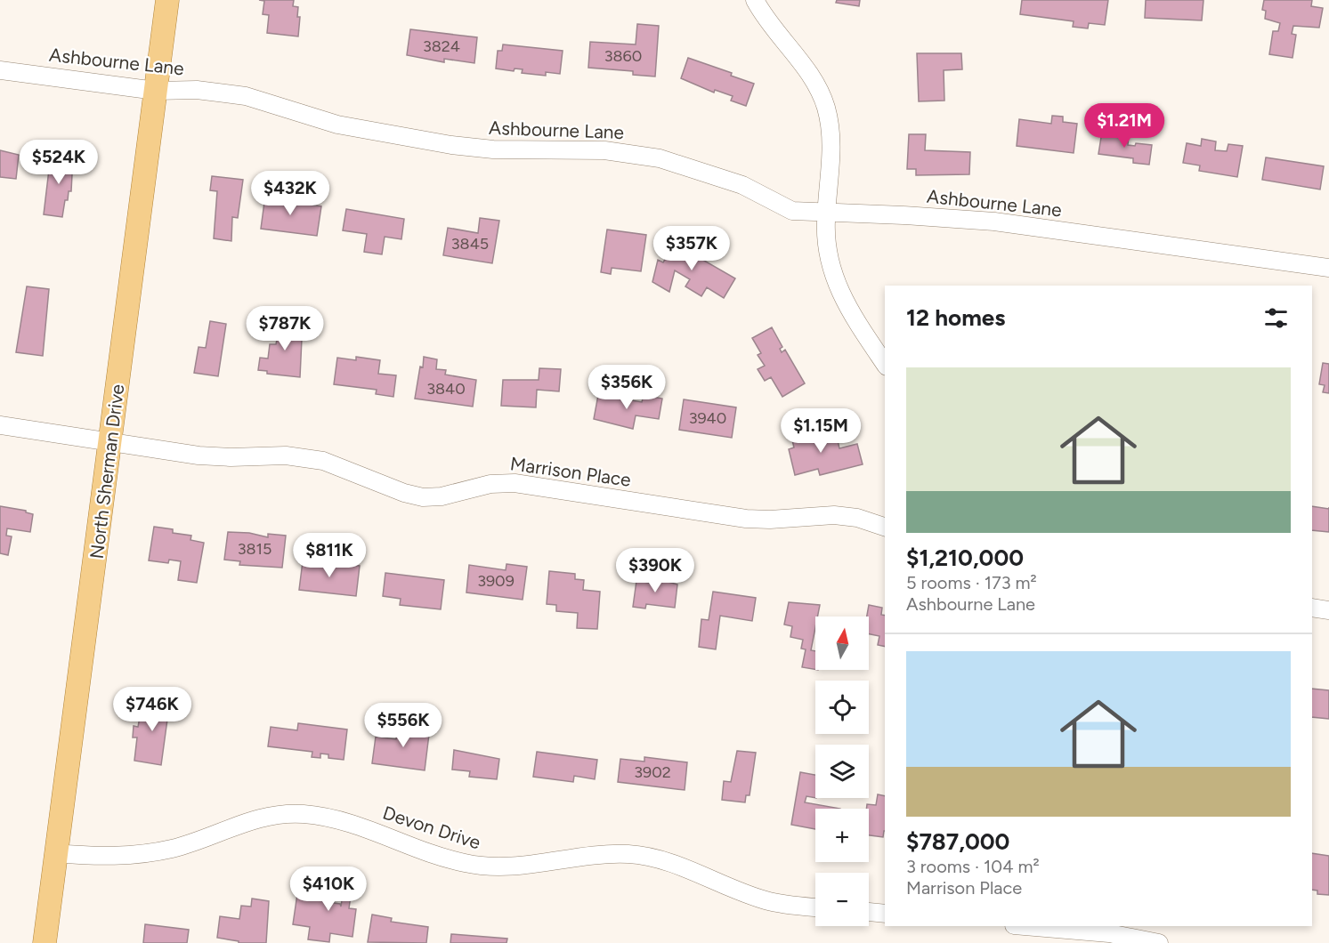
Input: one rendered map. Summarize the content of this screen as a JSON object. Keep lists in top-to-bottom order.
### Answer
{
  "streets": {
    "main road": ["North Sherman Drive"],
    "street": ["Ashbourne Lane", "Marrison Place", "Devon Drive"]
  },
  "crossings": [
    ["Ashbourne Lane", "North Sherman Drive"],
    ["North Sherman Drive", "Marrison Place"],
    ["North Sherman Drive", "Devon Drive"]
  ],
  "house_numbers": [
    "3824",
    "3860",
    "3845",
    "3840",
    "3940",
    "3815",
    "3909",
    "3902"
  ],
  "north": "top",
  "page": {
    "price": [
      "$1.21M",
      "$524K",
      "$432K",
      "$357K",
      "$787K",
      "$356K",
      "$1.15M",
      "$811K",
      "$390K",
      "$746K",
      "$556K",
      "$410K"
    ],
    "heading": "12 homes",
    "list": [
      {
        "name": "$1,210,000",
        "note": "5 rooms · 173 m² · Ashbourne Lane"
      },
      {
        "name": "$787,000",
        "note": "3 rooms · 104 m² · Marrison Place"
      }
    ],
    "map_buttons": ["+", "−"]
  }
}
